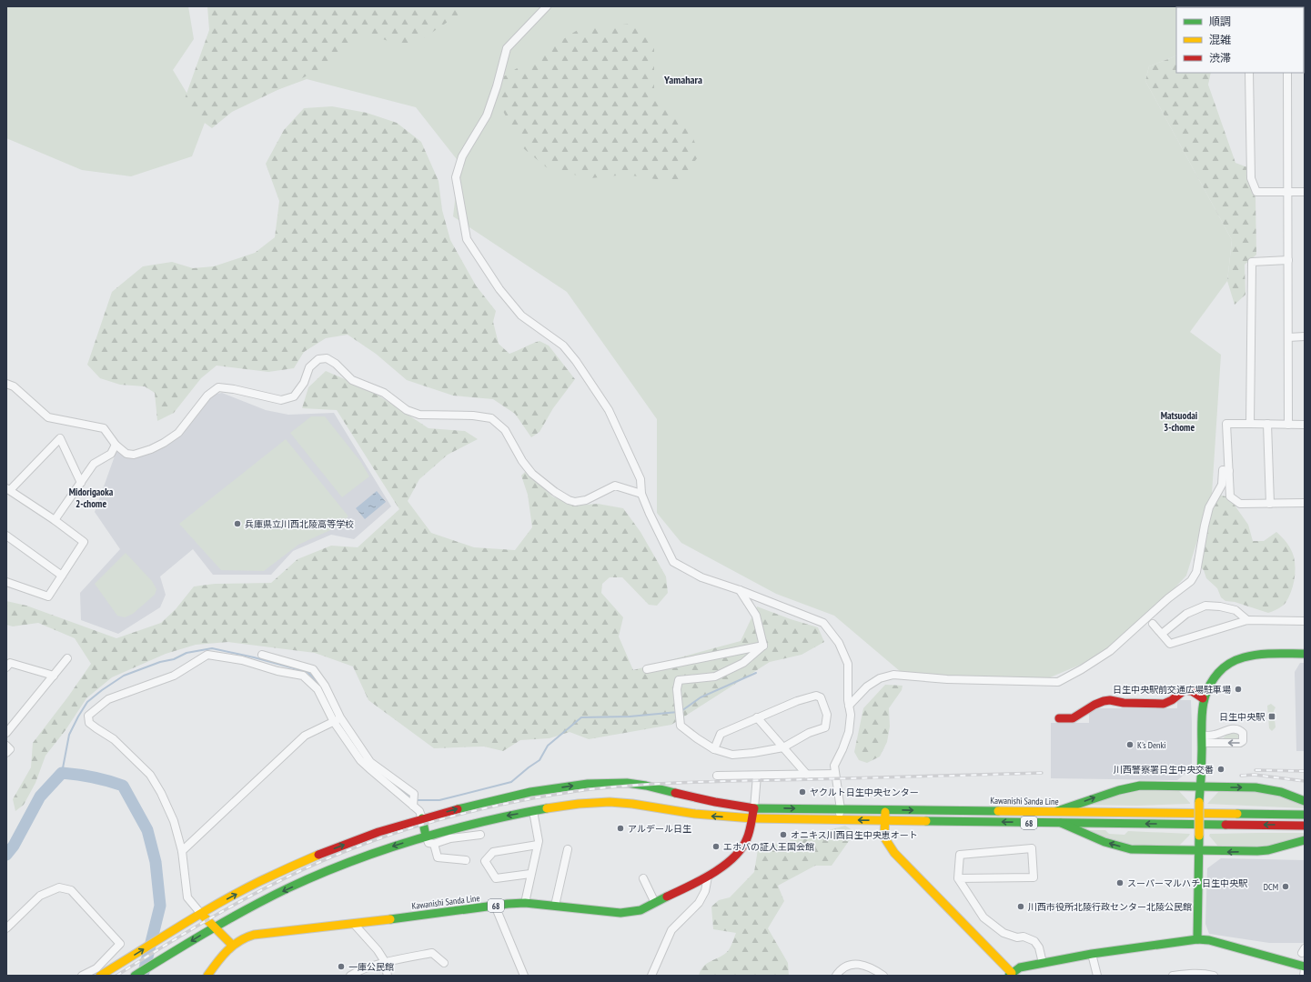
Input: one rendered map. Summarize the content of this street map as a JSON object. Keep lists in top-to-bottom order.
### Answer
{
  "streets": {
    "street": ["Kawanishi Sanda Line", "68"]
  },
  "crossings": [
    ["Kawanishi Sanda Line", "68"]
  ],
  "districts": ["Yamahara", "Matsuodai 3-chome", "Midorigaoka 2-chome"],
  "places": {
    "other": [
      "兵庫県立川西北陵高等学校",
      "日生中央駅前交通広場駐車場",
      "K's Denki",
      "川西警察署日生中央交番",
      "ヤクルト日生中央センター",
      "アルデール日生",
      "オニキス川西日生中央恵オート",
      "エホバの証人王国会館",
      "スーパーマルハチ 日生中央駅",
      "DCM",
      "川西市役所北陵行政センター北陵公民館",
      "一庫公民館"
    ],
    "transit": ["日生中央駅"]
  },
  "legend": ["順調", "混雑", "渋滞"]
}
